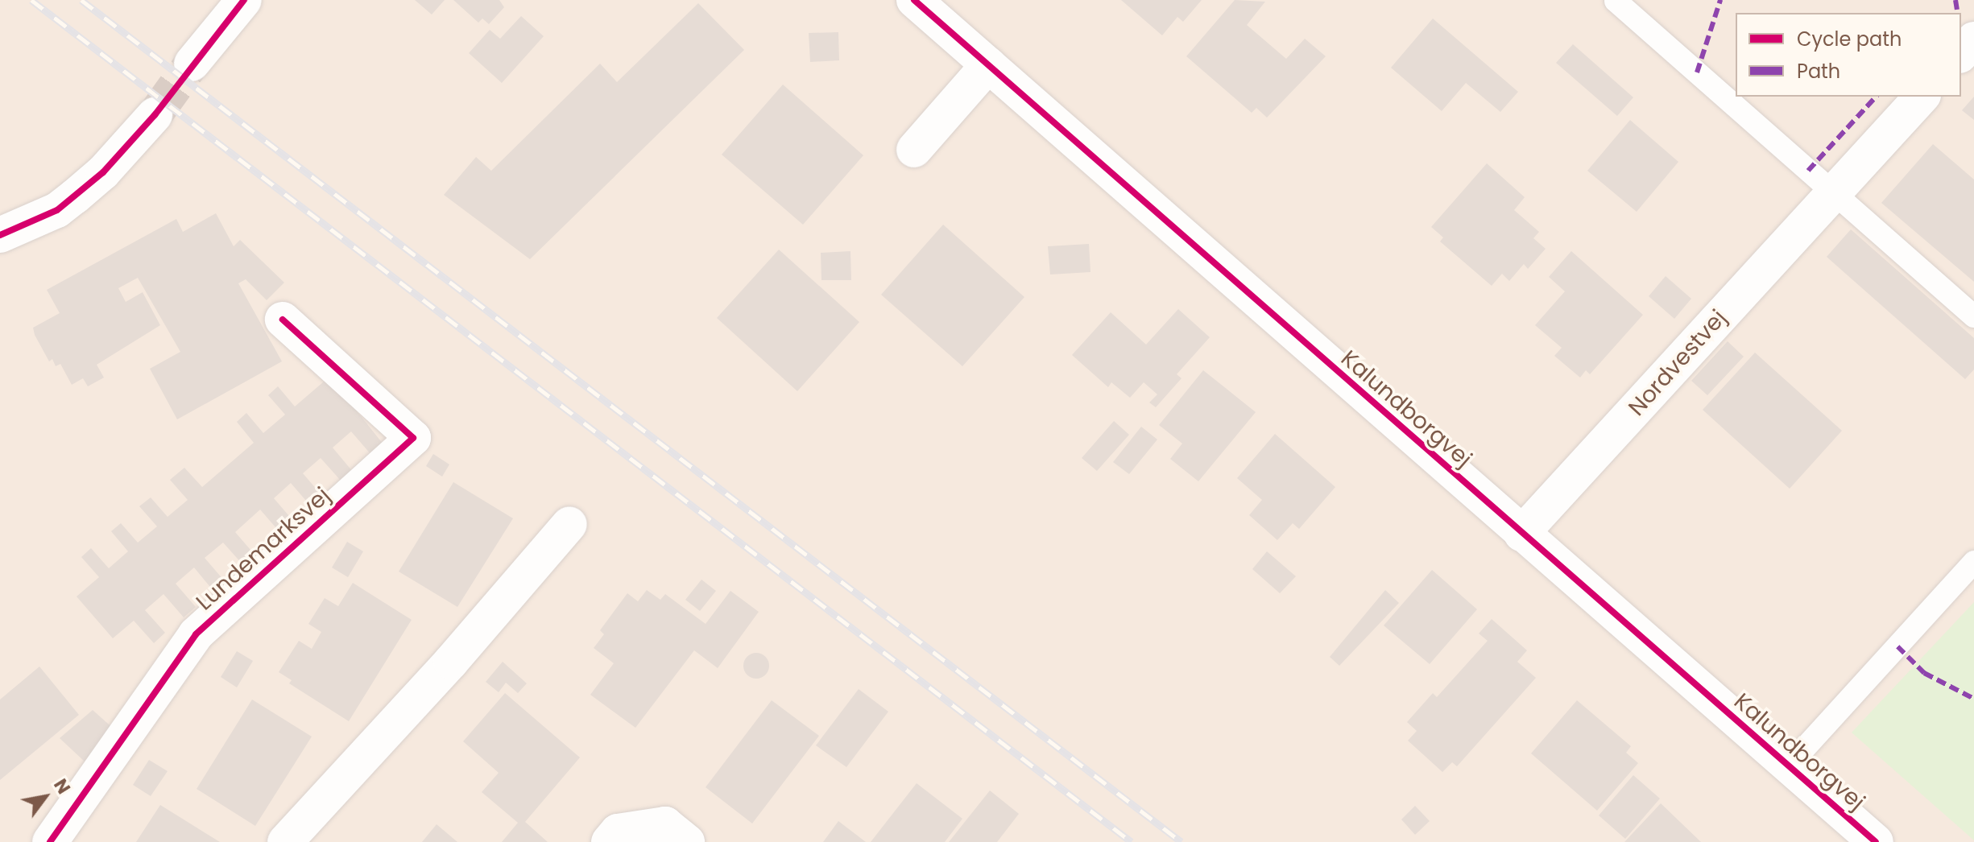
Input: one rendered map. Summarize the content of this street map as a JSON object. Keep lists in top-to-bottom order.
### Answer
{
  "streets": {
    "street": ["Nordvestvej", "Kalundborgvej", "Lundemarksvej"]
  },
  "crossings": [
    ["Nordvestvej", "Kalundborgvej"]
  ],
  "legend": ["Cycle path", "Path"],
  "north": "top right"
}
